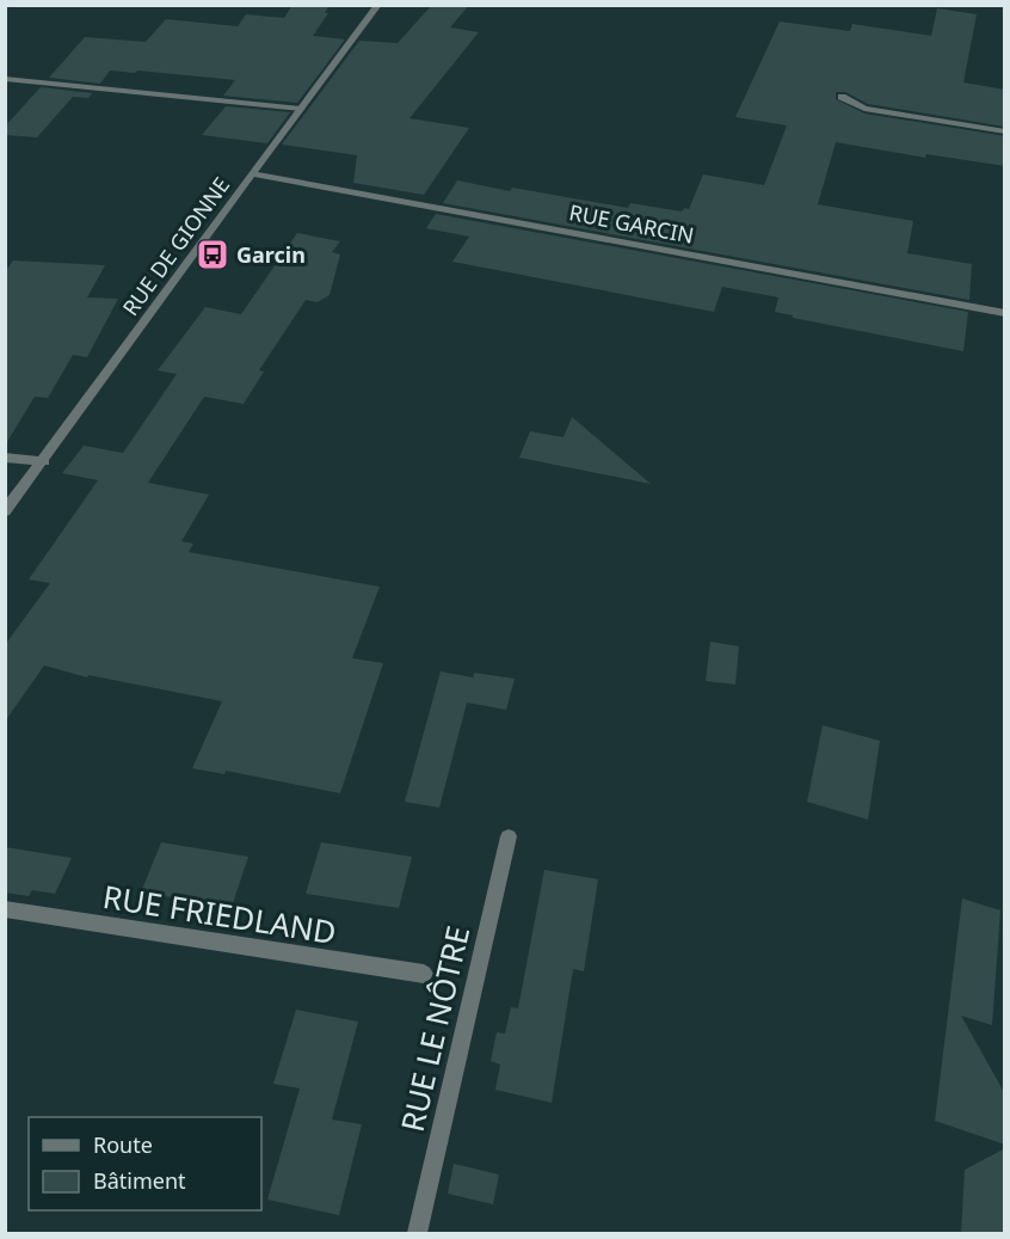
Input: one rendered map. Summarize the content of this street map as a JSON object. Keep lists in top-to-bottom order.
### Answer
{
  "streets": {
    "street": [
      "RUE GARCIN",
      "RUE DE GIONNE",
      "RUE FRIEDLAND",
      "RUE LE NÔTRE"
    ]
  },
  "crossings": [
    ["RUE GARCIN", "RUE DE GIONNE"]
  ],
  "places": {
    "bus stop": ["Garcin"]
  },
  "legend": ["Route", "Bâtiment"]
}
